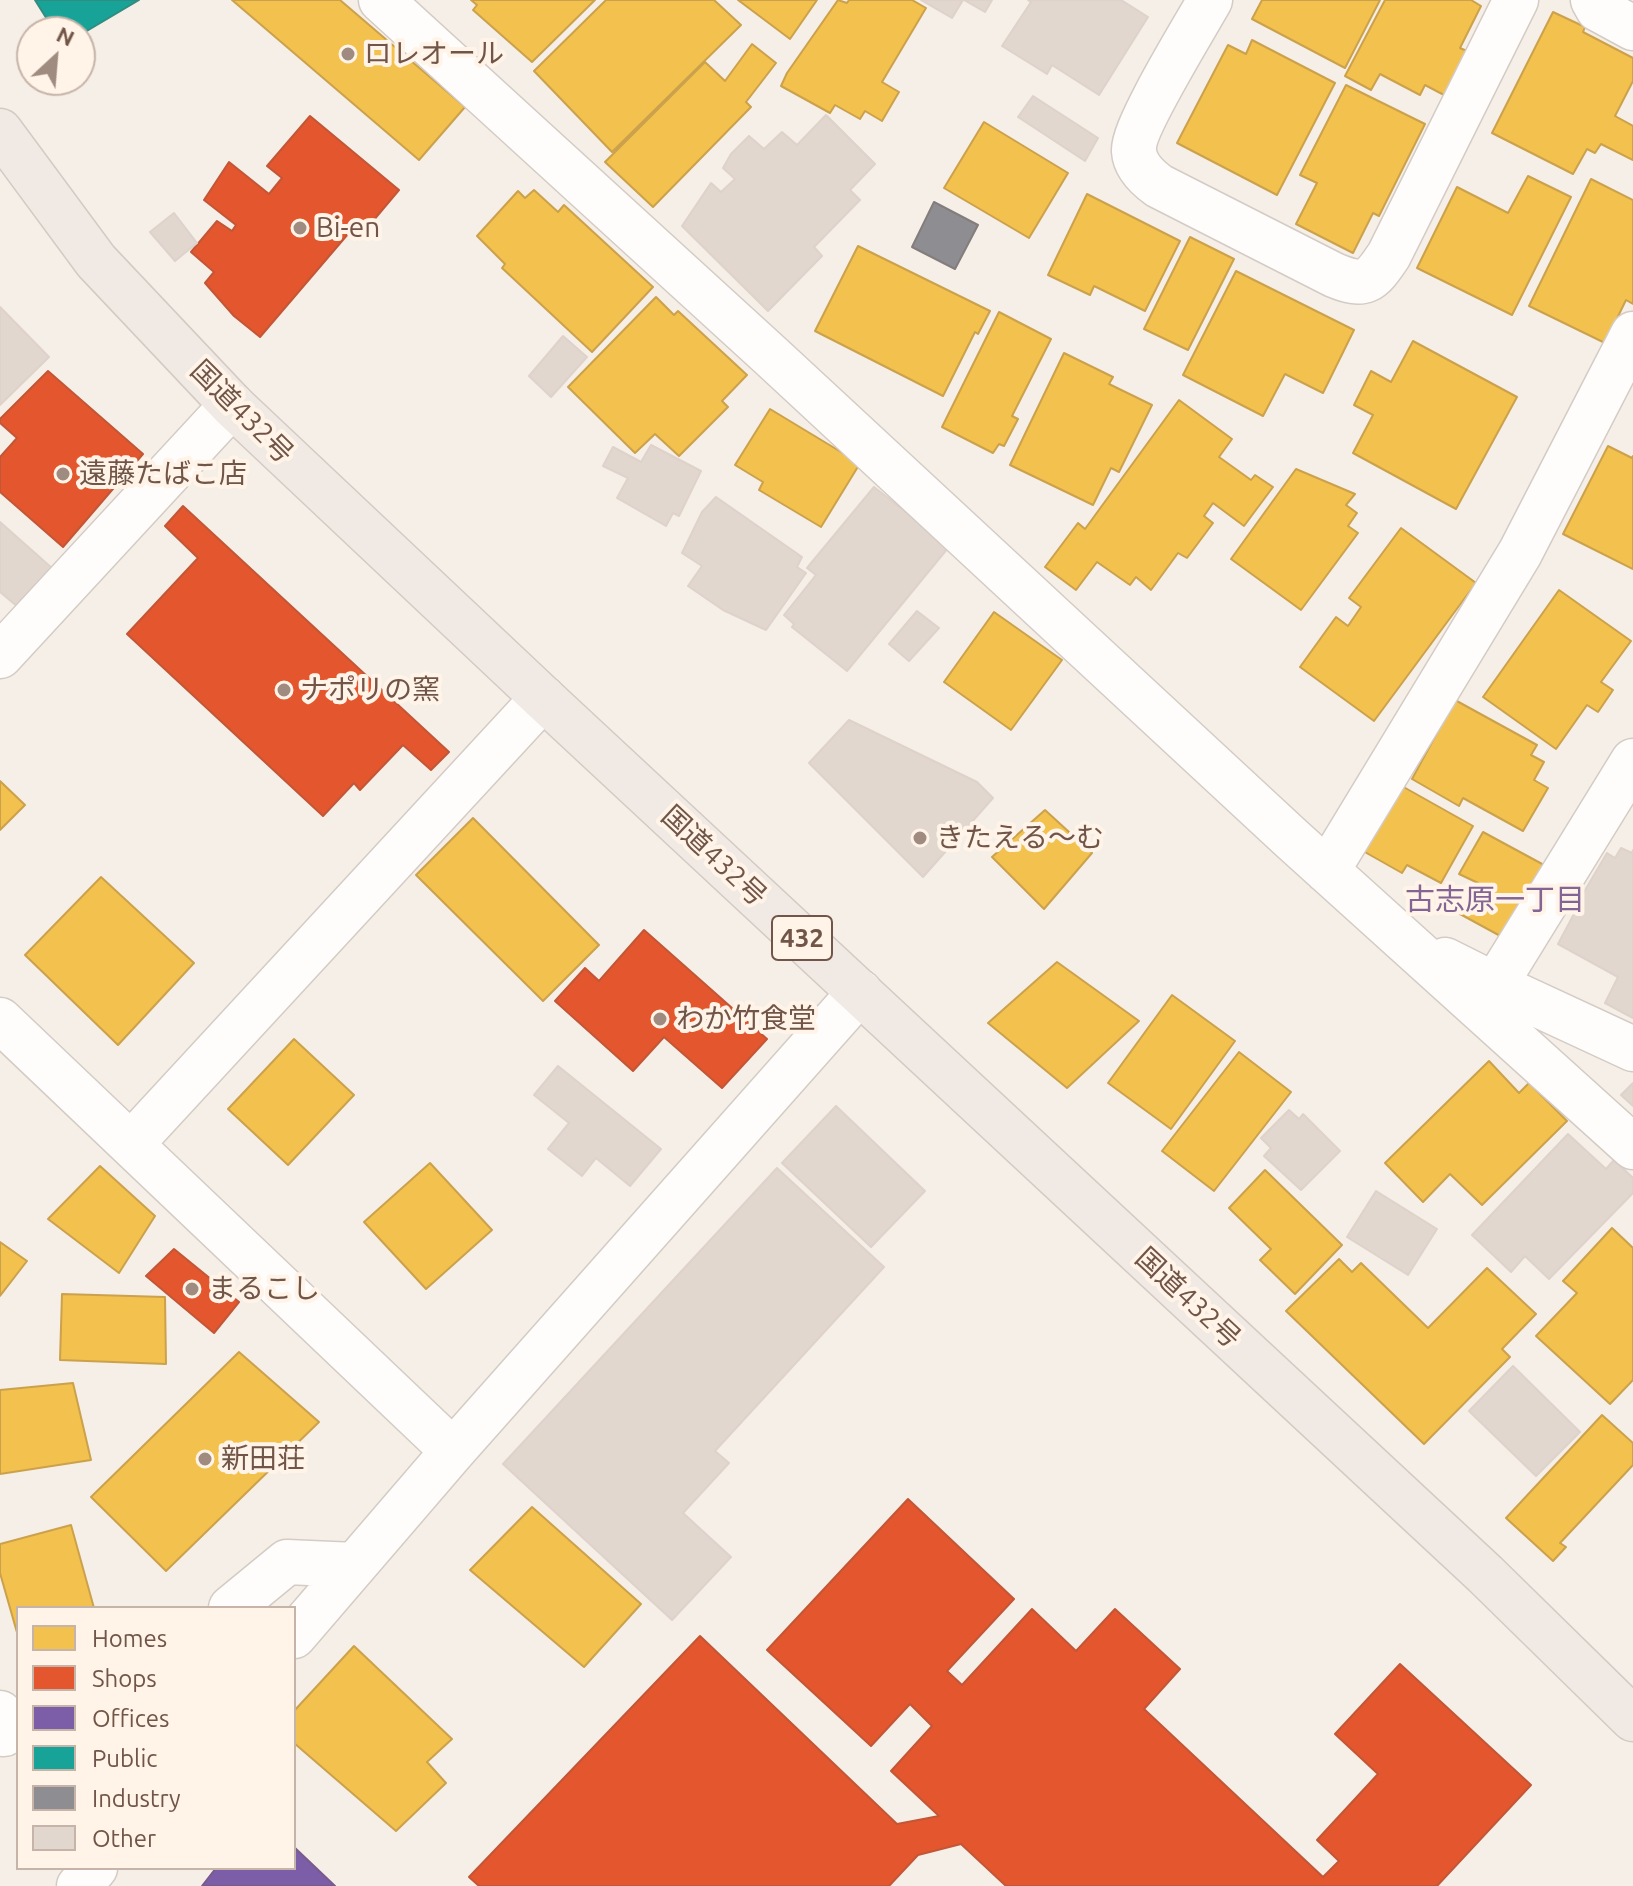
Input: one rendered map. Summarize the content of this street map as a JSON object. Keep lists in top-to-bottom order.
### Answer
{
  "streets": {
    "highway": ["国道432号", "432"]
  },
  "districts": ["古志原一丁目"],
  "places": [
    "ロレオール",
    "Bi-en",
    "遠藤たばこ店",
    "ナポリの窯",
    "きたえる～む",
    "わか竹食堂",
    "まるこし",
    "新田荘"
  ],
  "legend": [
    "Homes",
    "Shops",
    "Offices",
    "Public",
    "Industry",
    "Other"
  ],
  "north": "top right"
}
